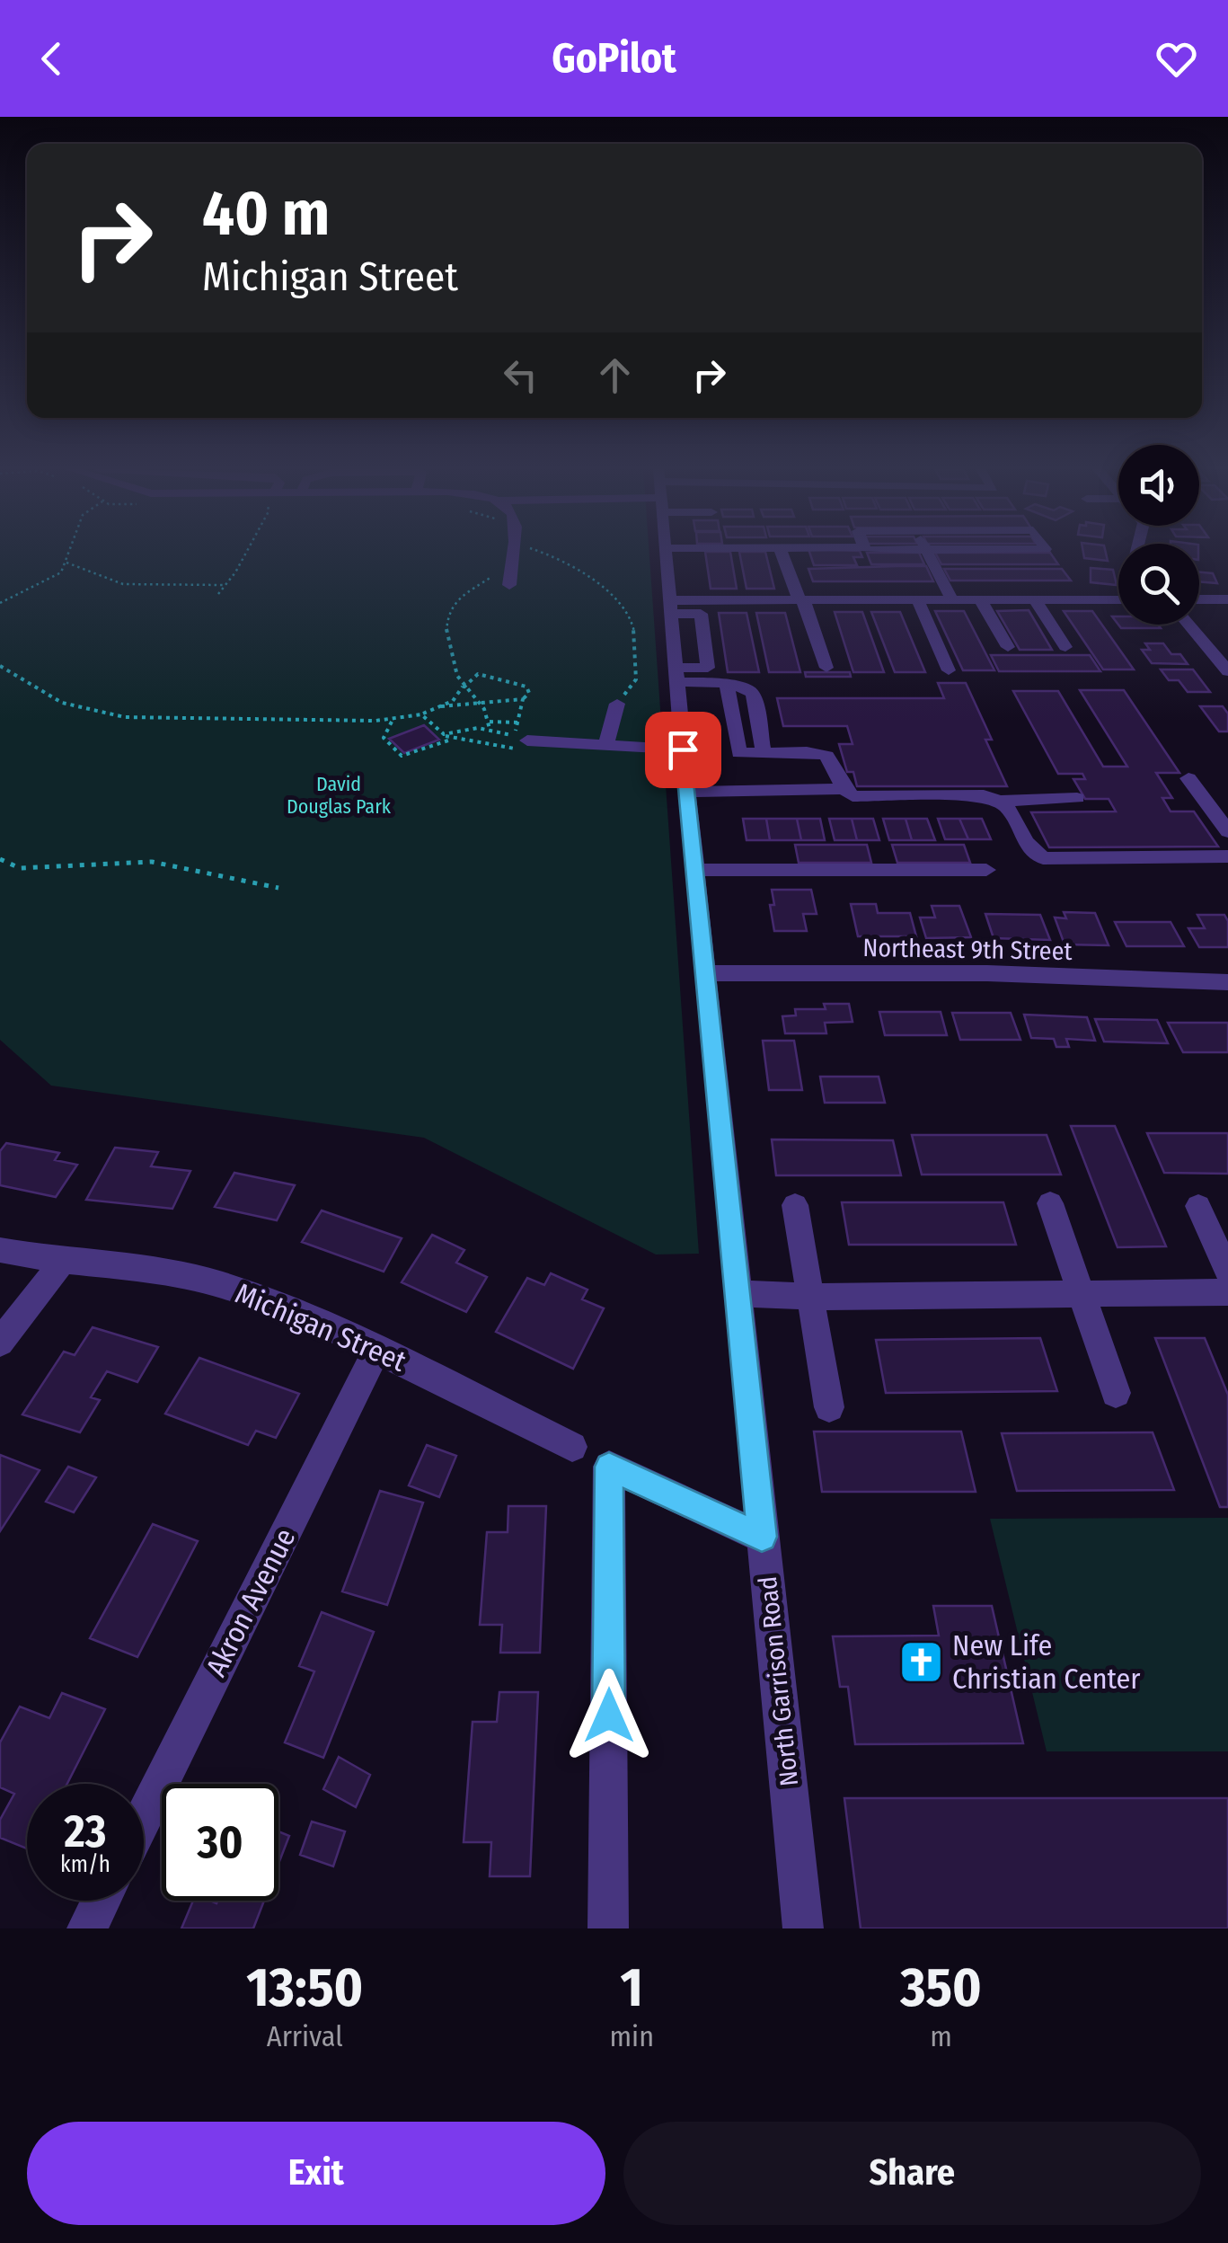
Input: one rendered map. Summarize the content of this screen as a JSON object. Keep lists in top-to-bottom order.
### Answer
{
  "streets": {
    "street": [
      "Northeast 9th Street",
      "Michigan Street",
      "Akron Avenue",
      "North Garrison Road"
    ]
  },
  "crossings": [
    ["Northeast 9th Street", "North Garrison Road"],
    ["Michigan Street", "Akron Avenue"]
  ],
  "parks": ["David Douglas Park"],
  "places": {
    "church": ["New Life Christian Center"]
  },
  "page": {
    "header": "GoPilot",
    "turn": ["40 m", "Michigan Street"],
    "speed": "23 km/h",
    "limit": "30",
    "eta": [
      "13:50",
      "Arrival",
      "1",
      "min",
      "350",
      "m"
    ],
    "buttons": ["Exit", "Share"]
  }
}
